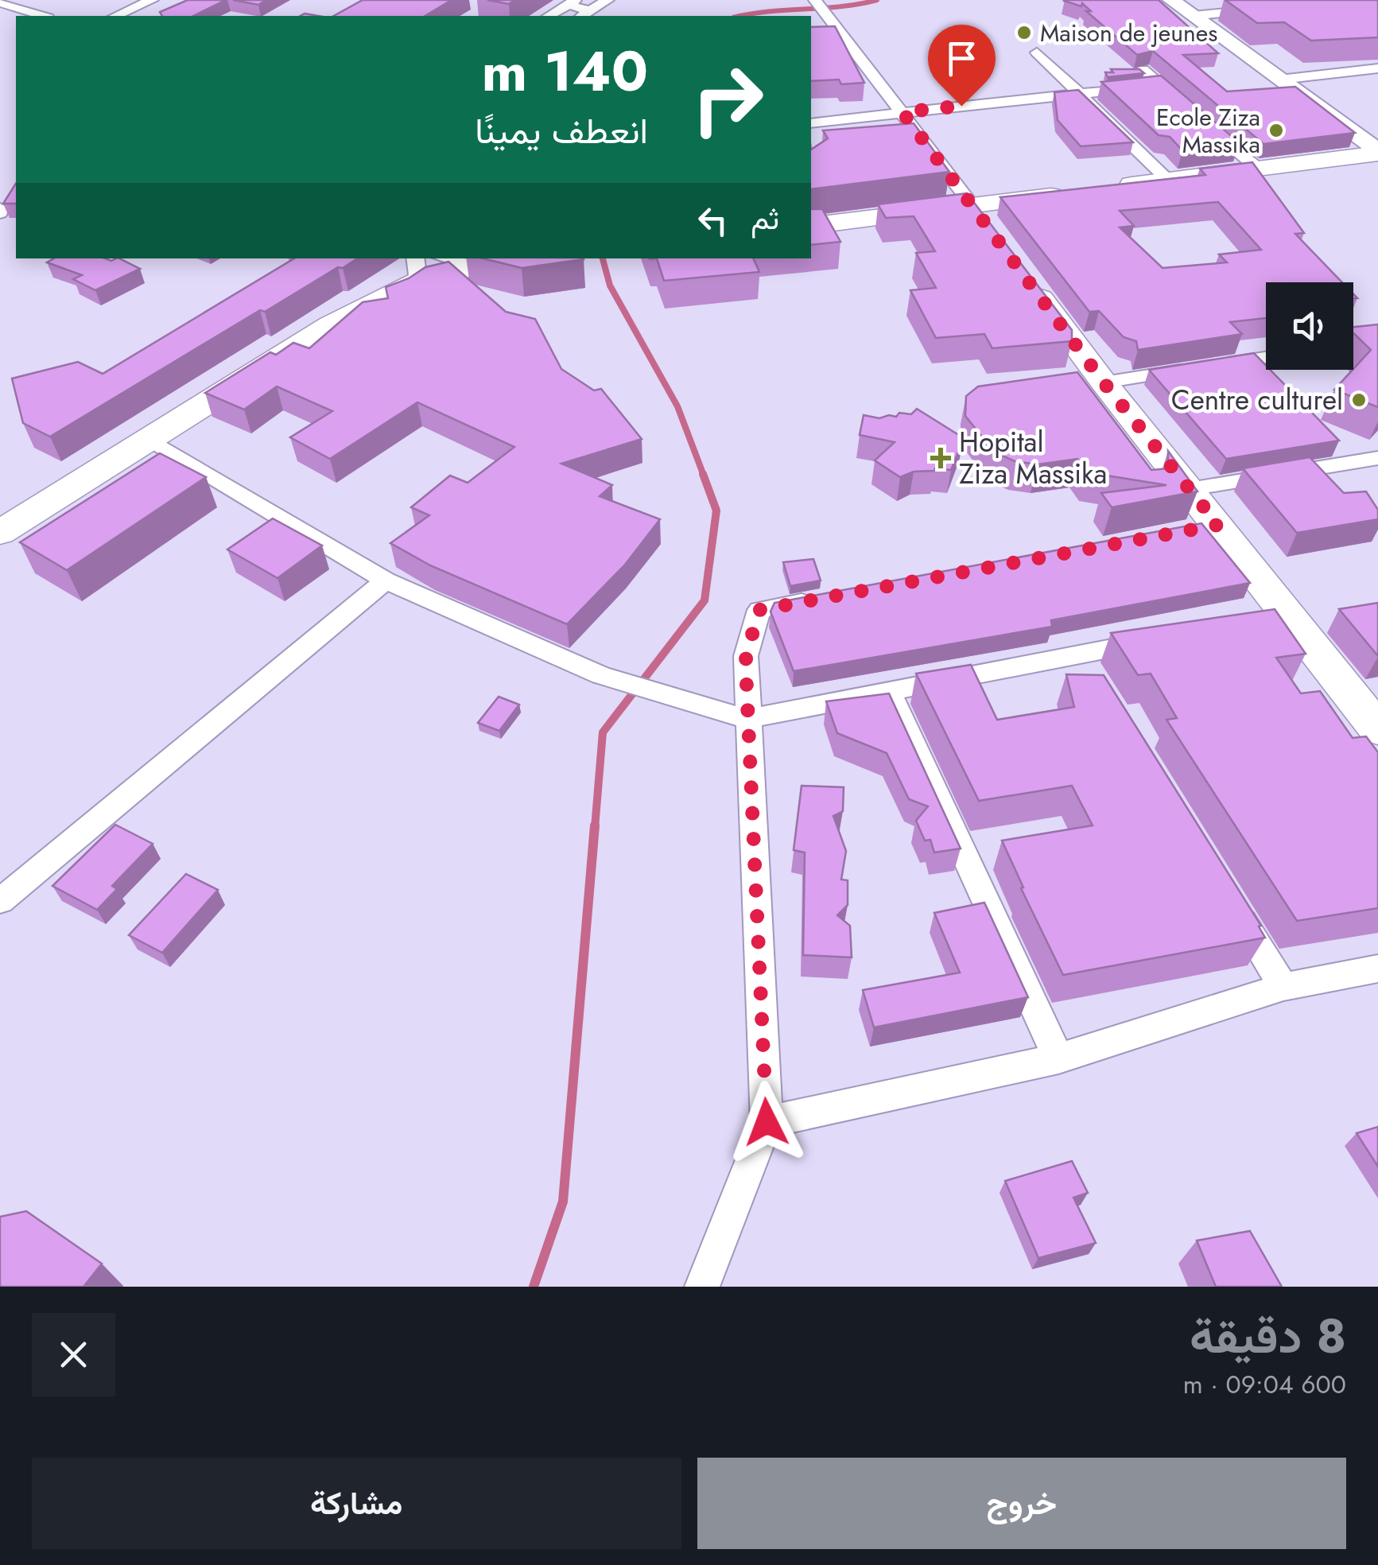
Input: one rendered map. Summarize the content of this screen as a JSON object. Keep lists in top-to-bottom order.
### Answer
{
  "places": {
    "other": ["Maison de jeunes", "Ecole Ziza Massika", "Centre culturel"],
    "health": ["Hopital Ziza Massika"]
  },
  "page": {
    "turn": ["140 m", "انعطف يمينًا"],
    "then": "ثم",
    "heading": ["8 دقيقة", "600 m · 09:04"],
    "buttons": ["خروج", "مشاركة"]
  }
}
